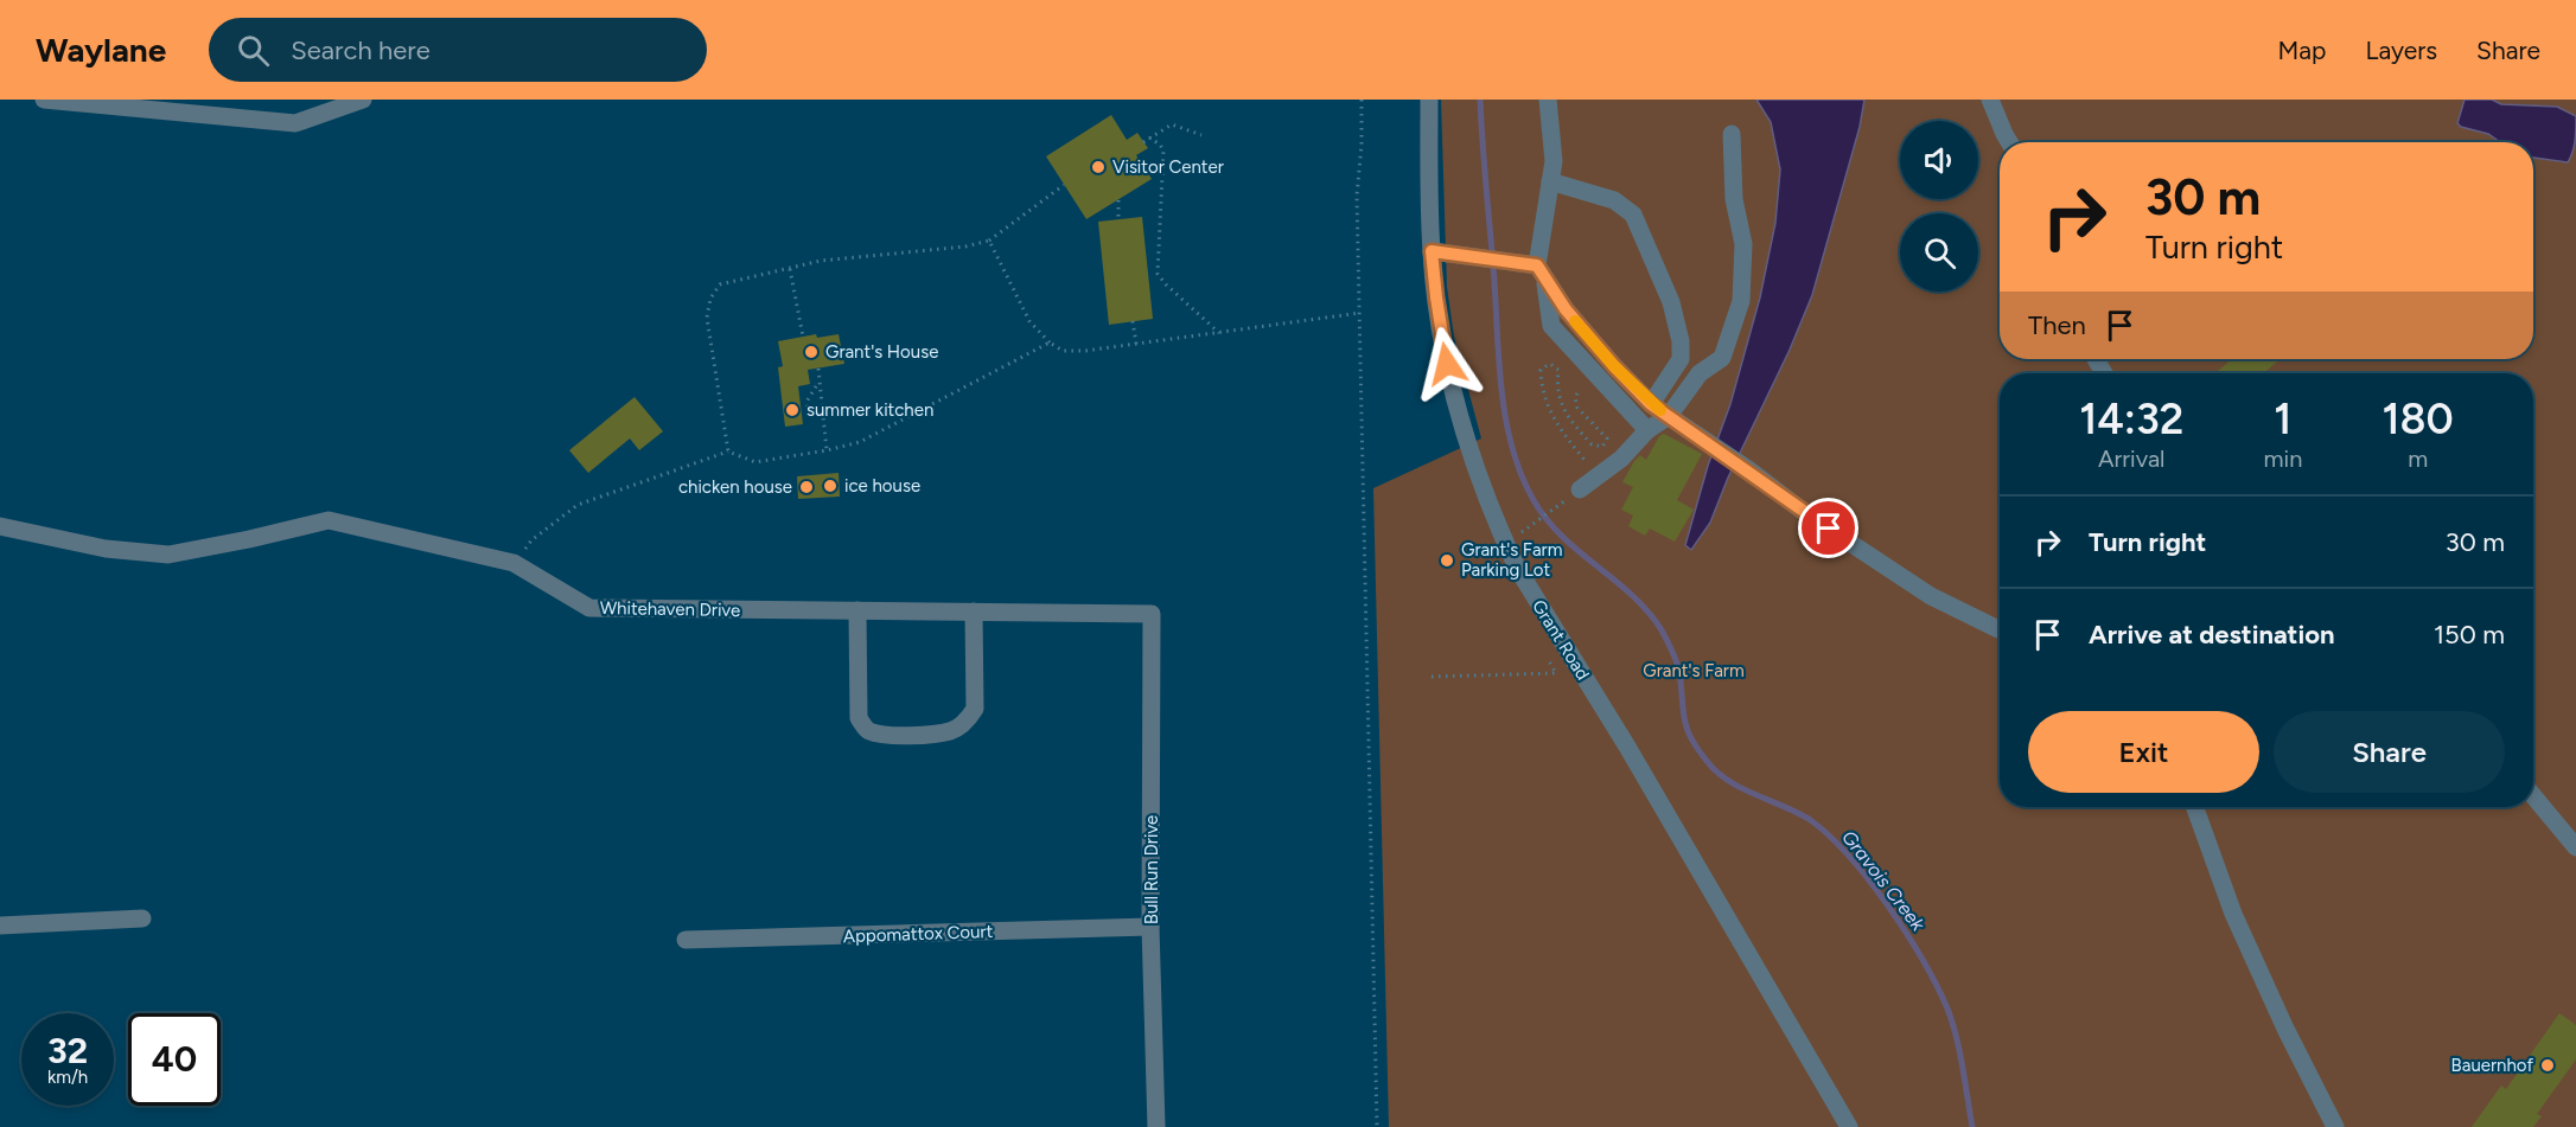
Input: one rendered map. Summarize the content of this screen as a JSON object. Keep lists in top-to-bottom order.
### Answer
{
  "streets": {
    "street": [
      "Whitehaven Drive",
      "Grant Road",
      "Bull Run Drive",
      "Appomattox Court"
    ]
  },
  "crossings": [
    ["Whitehaven Drive", "Bull Run Drive"],
    ["Bull Run Drive", "Appomattox Court"]
  ],
  "water": ["Gravois Creek"],
  "parks": ["Grant's Farm"],
  "places": [
    "Visitor Center",
    "Grant's House",
    "summer kitchen",
    "ice house",
    "chicken house",
    "Grant's Farm Parking Lot",
    "Bauernhof"
  ],
  "page": {
    "header": "Waylane",
    "search": "Search here",
    "nav": ["Map", "Layers", "Share"],
    "turn": ["30 m", "Turn right"],
    "then": "Then",
    "eta": [
      "14:32",
      "Arrival",
      "1",
      "min",
      "180",
      "m"
    ],
    "list": [
      {
        "name": "Turn right",
        "value": "30 m"
      },
      {
        "name": "Arrive at destination",
        "value": "150 m"
      }
    ],
    "buttons": ["Exit", "Share"],
    "speed": "32 km/h",
    "limit": "40"
  }
}
